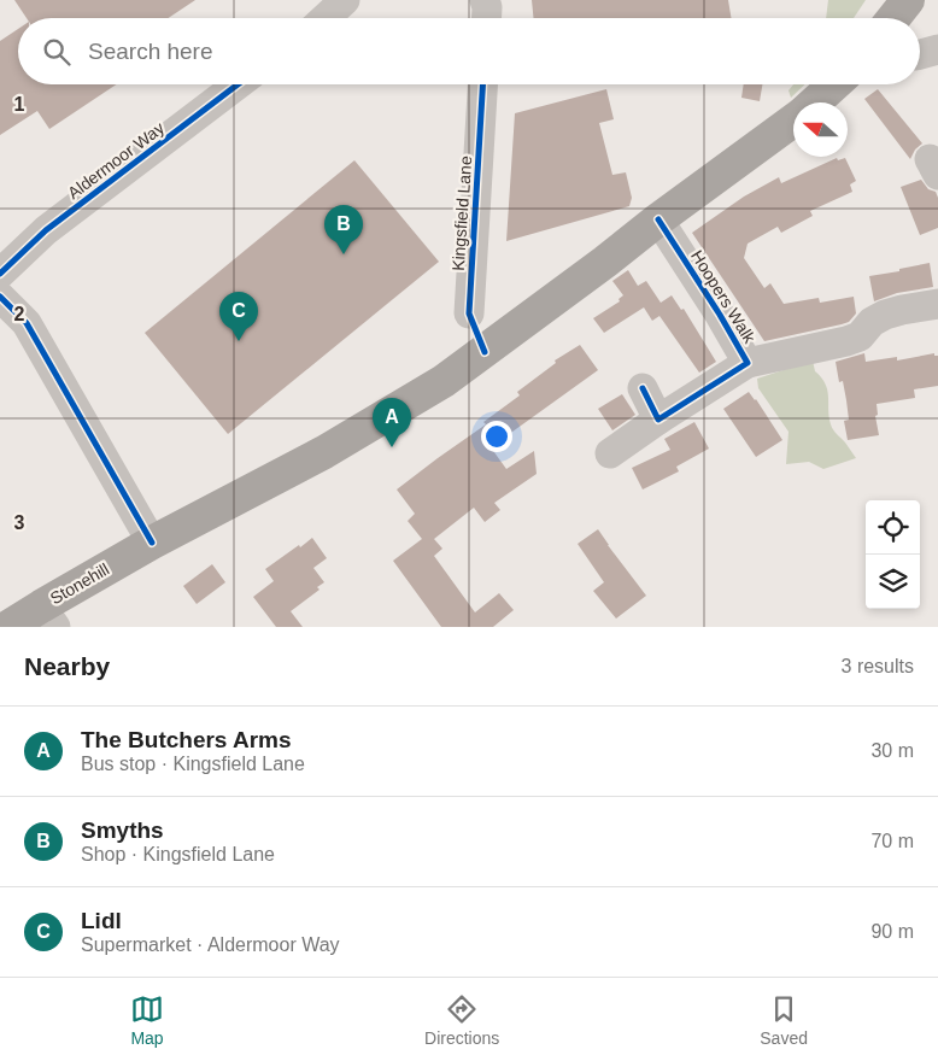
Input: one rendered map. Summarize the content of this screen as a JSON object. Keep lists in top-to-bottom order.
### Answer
{
  "streets": {
    "main road": ["Stonehill"],
    "street": ["Aldermoor Way", "Kingsfield Lane", "Hoopers Walk"]
  },
  "crossings": [
    ["Hoopers Walk", "Stonehill"]
  ],
  "north": "left",
  "page": {
    "search": "Search here",
    "pins": ["B", "C", "A"],
    "heading": ["Nearby", "3 results"],
    "list": [
      {
        "mark": "A",
        "name": "The Butchers Arms",
        "note": "Bus stop · Kingsfield Lane",
        "value": "30 m"
      },
      {
        "mark": "B",
        "name": "Smyths",
        "note": "Shop · Kingsfield Lane",
        "value": "70 m"
      },
      {
        "mark": "C",
        "name": "Lidl",
        "note": "Supermarket · Aldermoor Way",
        "value": "90 m"
      }
    ],
    "nav": ["Map", "Directions", "Saved"]
  },
  "grid": {
    "rows": ["1", "2", "3"]
  }
}
